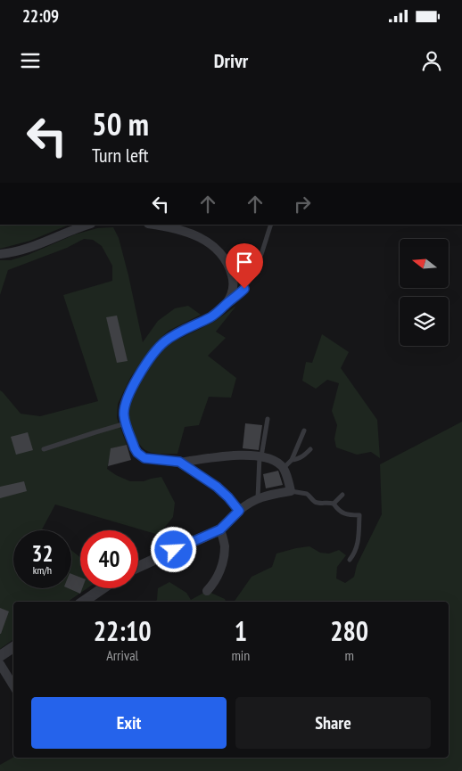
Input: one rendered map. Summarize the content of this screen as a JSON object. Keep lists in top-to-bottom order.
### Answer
{
  "north": "left",
  "page": {
    "status": "22:09",
    "header": "Drivr",
    "turn": ["50 m", "Turn left"],
    "speed": "32 km/h",
    "limit": "40",
    "eta": [
      "22:10",
      "Arrival",
      "1",
      "min",
      "280",
      "m"
    ],
    "buttons": ["Exit", "Share"]
  }
}
